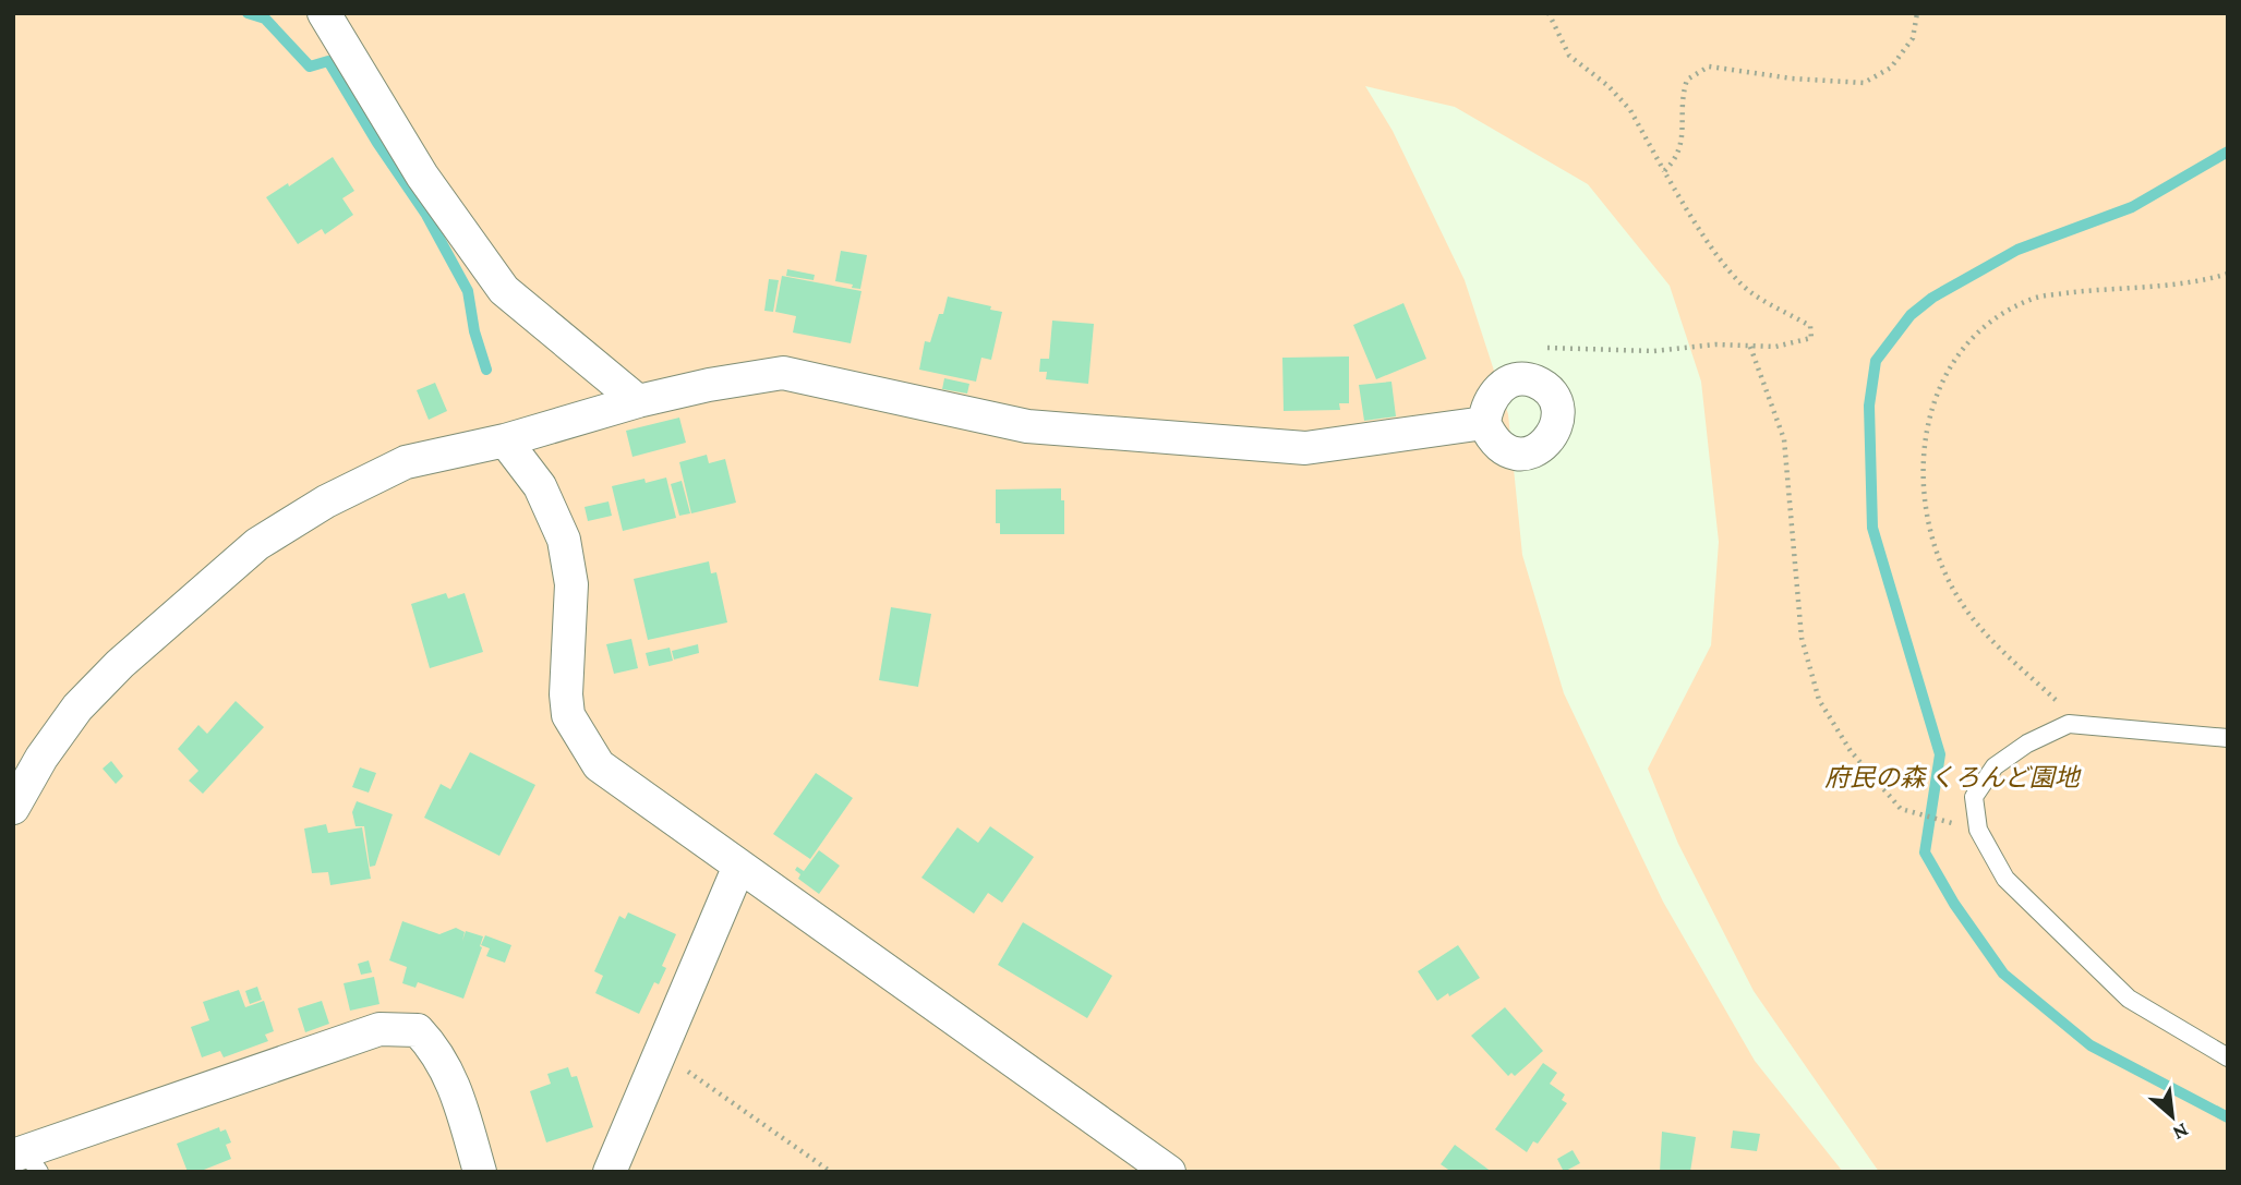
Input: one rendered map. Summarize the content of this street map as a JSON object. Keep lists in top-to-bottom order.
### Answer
{
  "parks": ["府民の森 くろんど園地"],
  "north": "bottom right"
}
